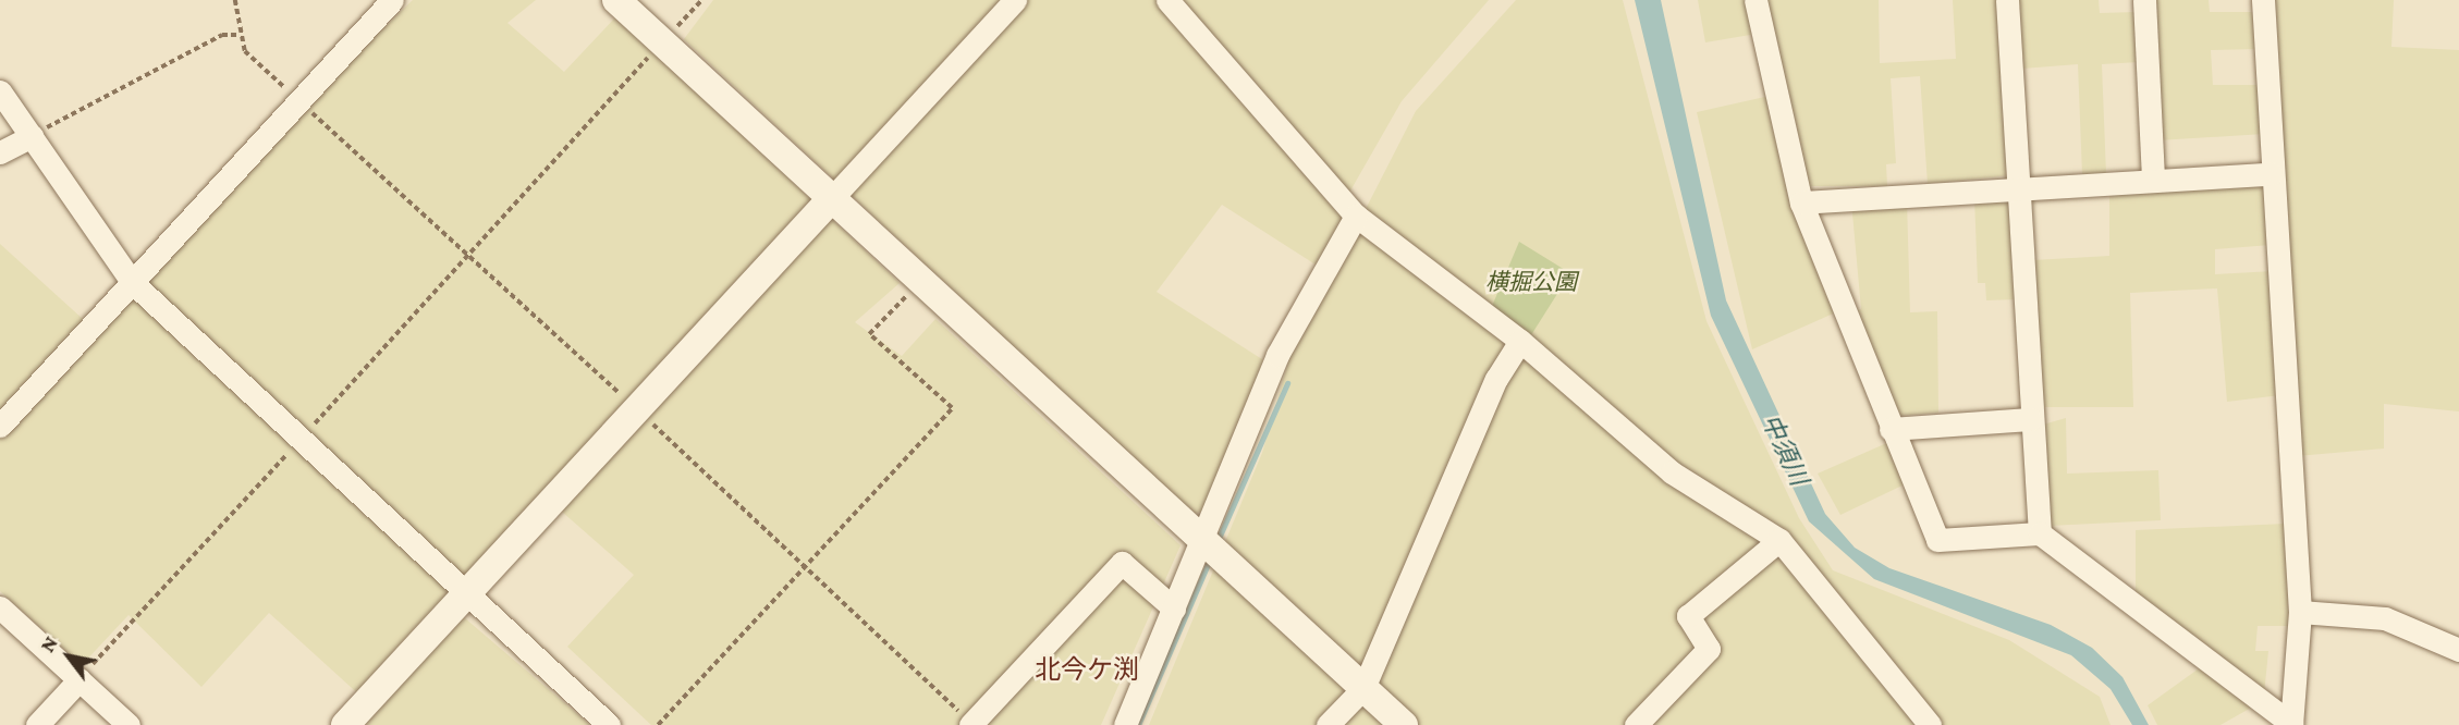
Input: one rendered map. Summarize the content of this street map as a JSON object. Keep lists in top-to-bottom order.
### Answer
{
  "districts": ["北今ケ渕"],
  "water": ["中須川"],
  "parks": ["横掘公園"],
  "north": "top left"
}
